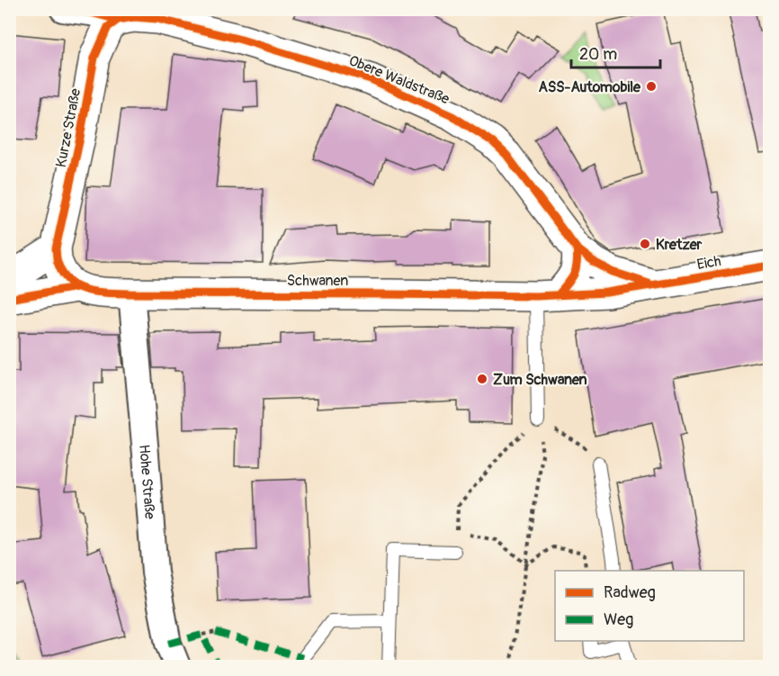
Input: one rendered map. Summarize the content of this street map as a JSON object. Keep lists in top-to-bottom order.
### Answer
{
  "streets": {
    "street": [
      "Obere Waldstraße",
      "Kurze Straße",
      "Eich",
      "Schwanen",
      "Hohe Straße"
    ]
  },
  "crossings": [
    ["Obere Waldstraße", "Kurze Straße"],
    ["Obere Waldstraße", "Eich"],
    ["Eich", "Schwanen"],
    ["Schwanen", "Hohe Straße"]
  ],
  "places": ["ASS-Automobile", "Kretzer", "Zum Schwanen"],
  "legend": ["Radweg", "Weg"],
  "scale_bar": "20 m"
}
